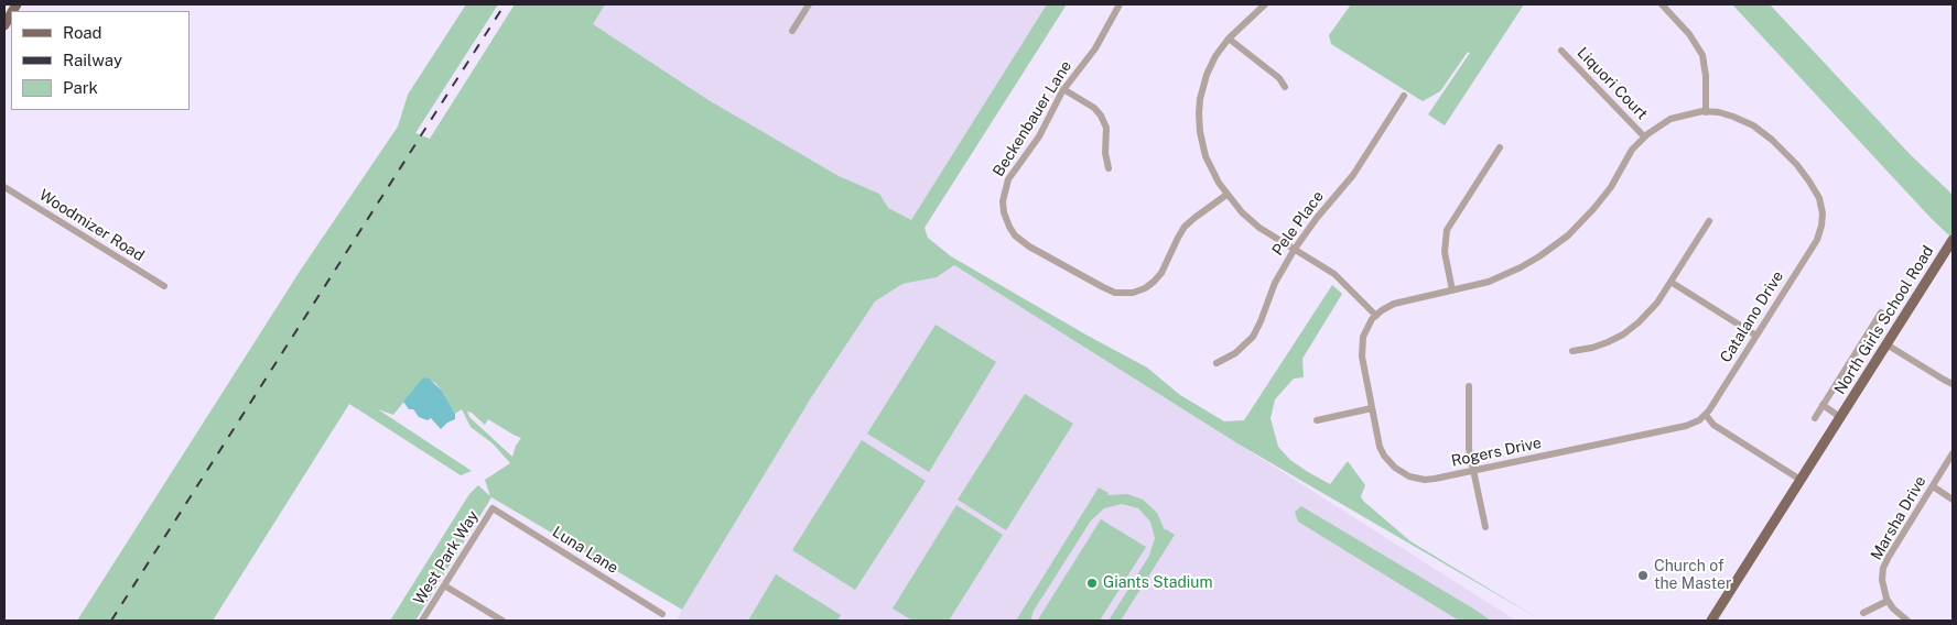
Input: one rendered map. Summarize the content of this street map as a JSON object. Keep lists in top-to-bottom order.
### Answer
{
  "streets": {
    "main road": ["North Girls School Road"],
    "street": [
      "Liquori Court",
      "Beckenbauer Lane",
      "Pele Place",
      "Woodmizer Road",
      "Catalano Drive",
      "Rogers Drive",
      "Marsha Drive",
      "Luna Lane",
      "West Park Way"
    ]
  },
  "crossings": [
    ["Catalano Drive", "Rogers Drive"],
    ["Luna Lane", "West Park Way"]
  ],
  "places": ["Church of the Master", "Giants Stadium"],
  "legend": ["Road", "Railway", "Park"]
}
